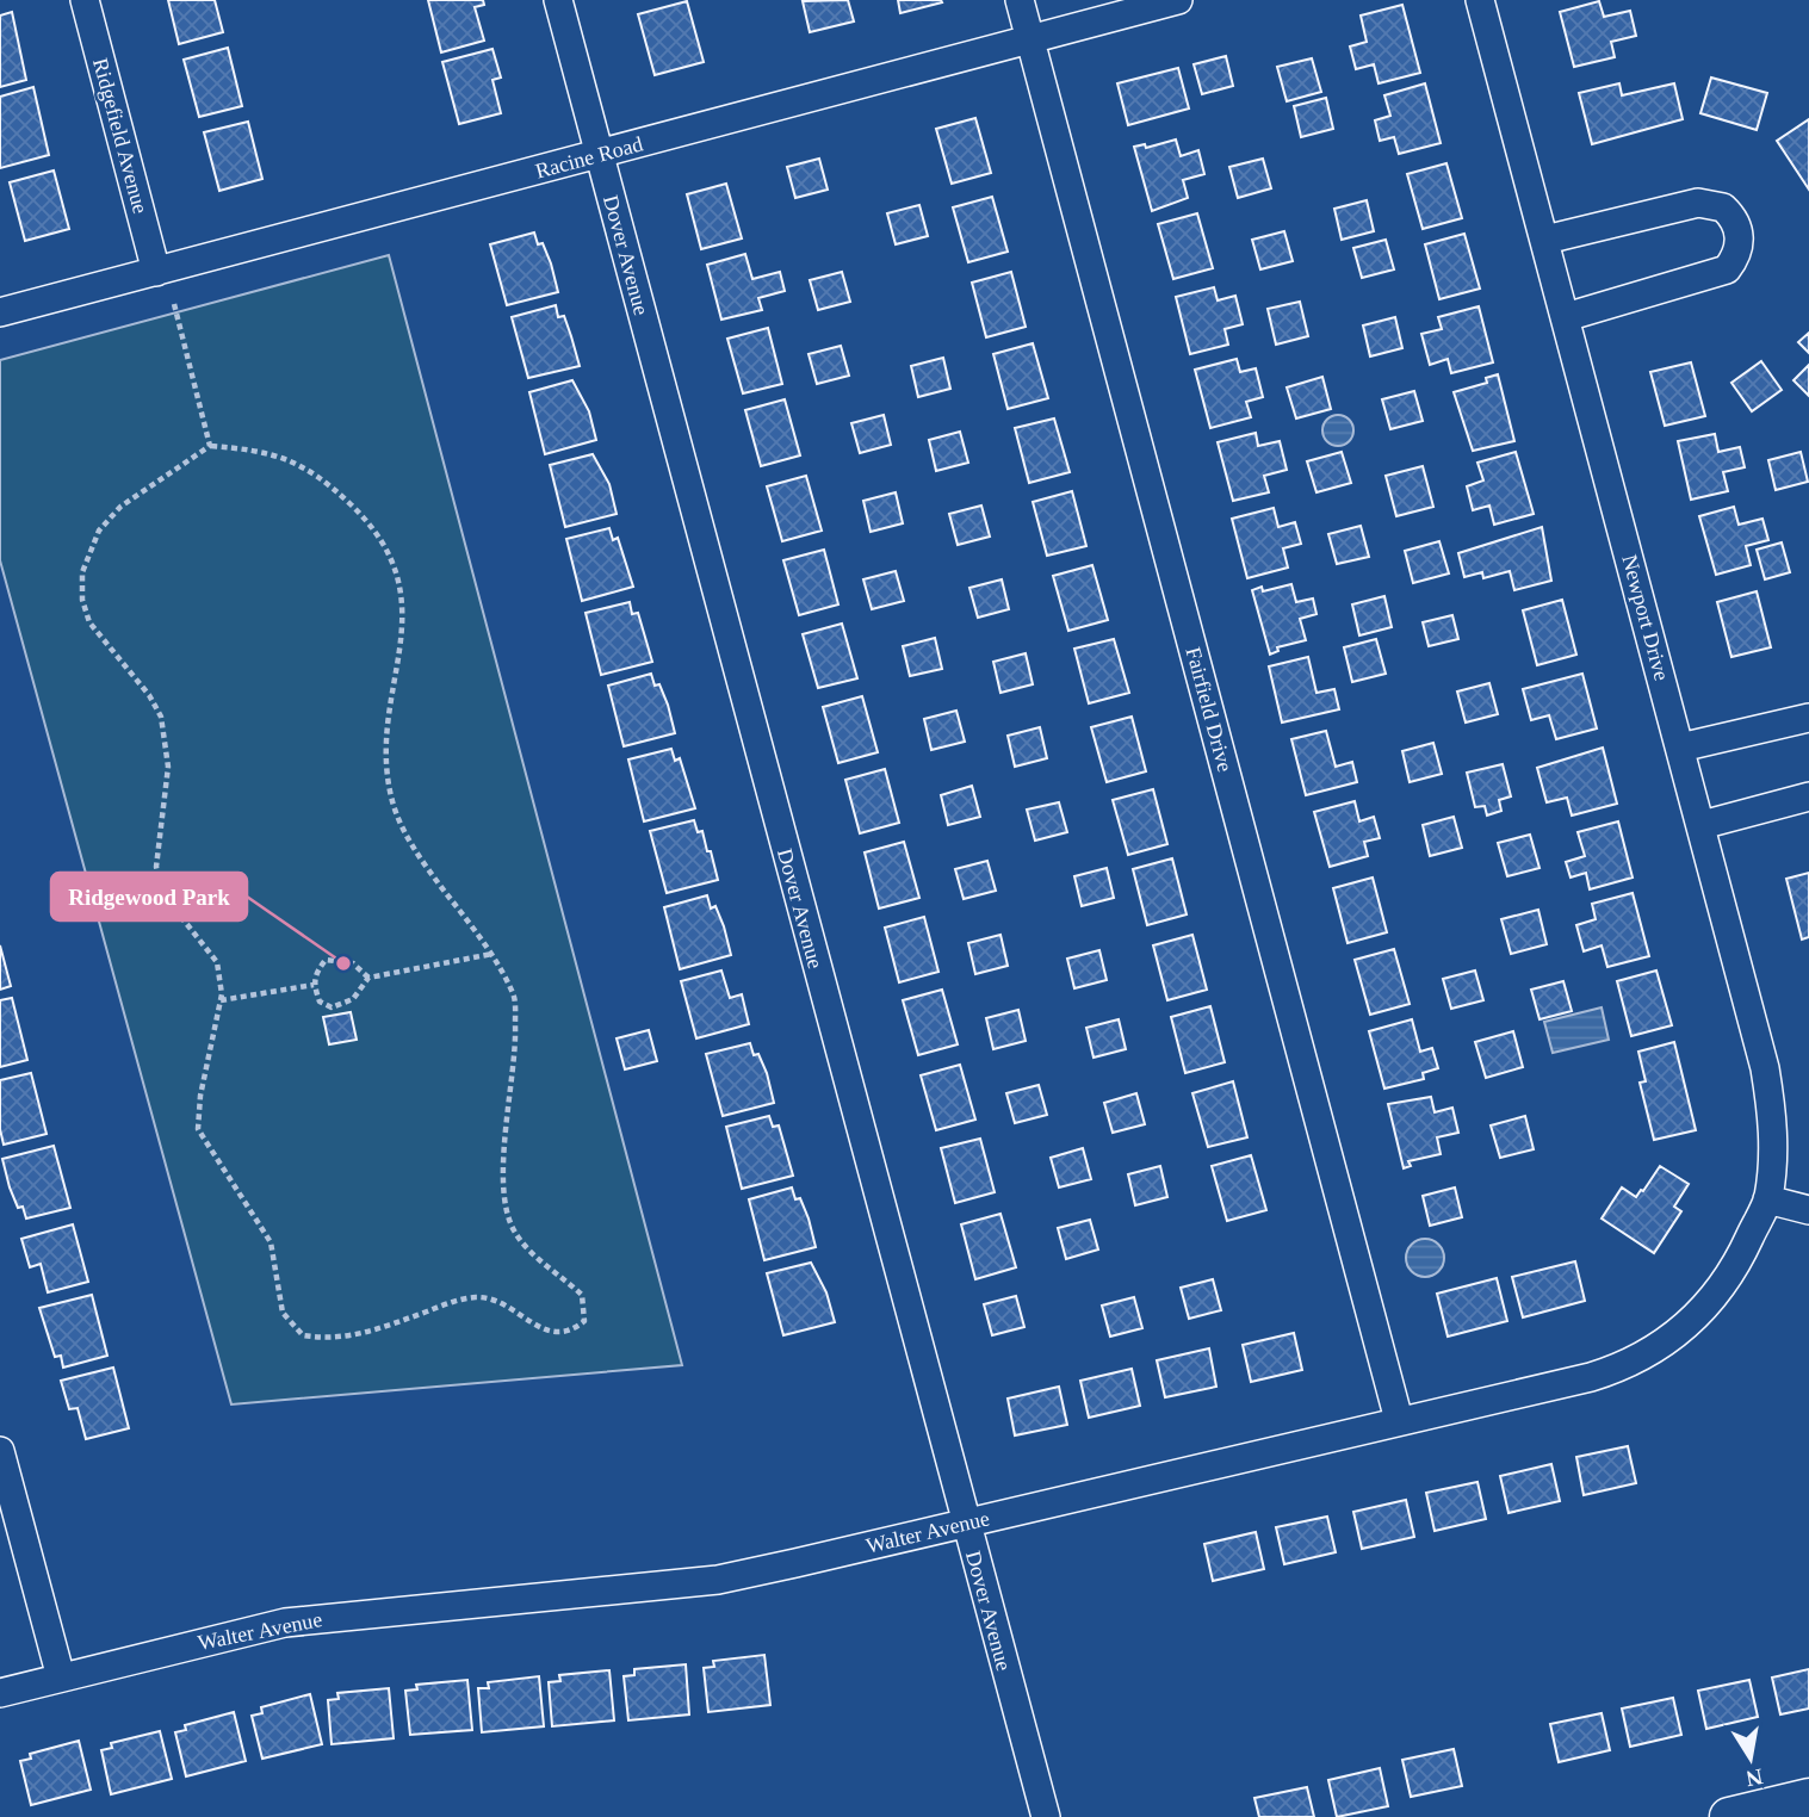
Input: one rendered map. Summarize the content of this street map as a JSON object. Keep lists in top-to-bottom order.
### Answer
{
  "streets": {
    "street": [
      "Ridgefield Avenue",
      "Racine Road",
      "Dover Avenue",
      "Newport Drive",
      "Fairfield Drive",
      "Walter Avenue"
    ]
  },
  "crossings": [
    ["Ridgefield Avenue", "Racine Road"],
    ["Racine Road", "Dover Avenue"],
    ["Racine Road", "Fairfield Drive"],
    ["Dover Avenue", "Walter Avenue"],
    ["Newport Drive", "Walter Avenue"],
    ["Fairfield Drive", "Walter Avenue"]
  ],
  "places": ["Ridgewood Park"],
  "north": "bottom"
}
